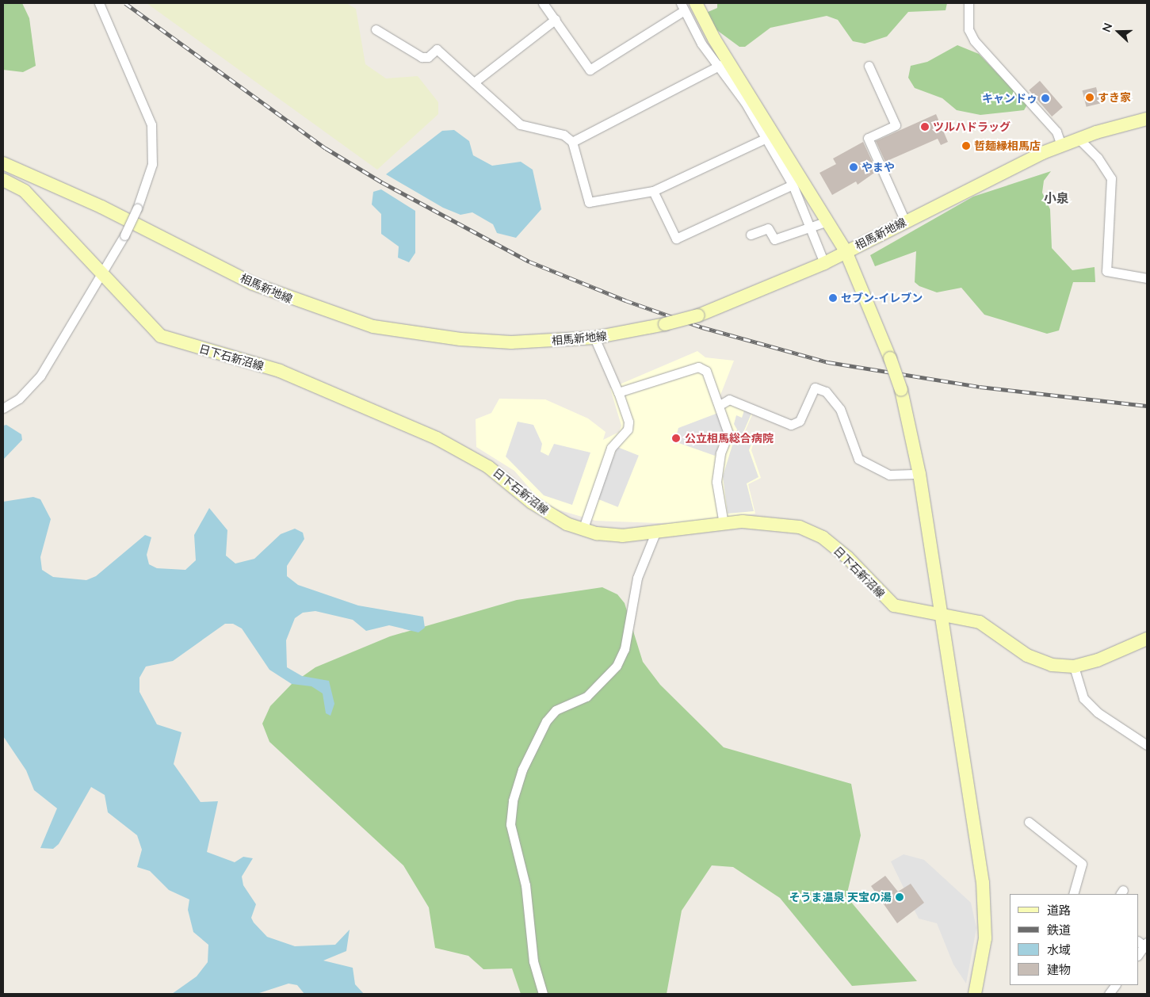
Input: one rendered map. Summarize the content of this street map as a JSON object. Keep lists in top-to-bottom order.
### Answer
{
  "streets": {
    "main road": ["相馬新地線", "日下石新沼線"]
  },
  "districts": ["小泉"],
  "places": [
    "すき家",
    "キャンドゥ",
    "ツルハドラッグ",
    "哲麺縁相馬店",
    "やまや",
    "セブン-イレブン",
    "公立相馬総合病院",
    "そうま温泉 天宝の湯"
  ],
  "legend": [
    "道路",
    "鉄道",
    "水域",
    "建物"
  ],
  "north": "left"
}
